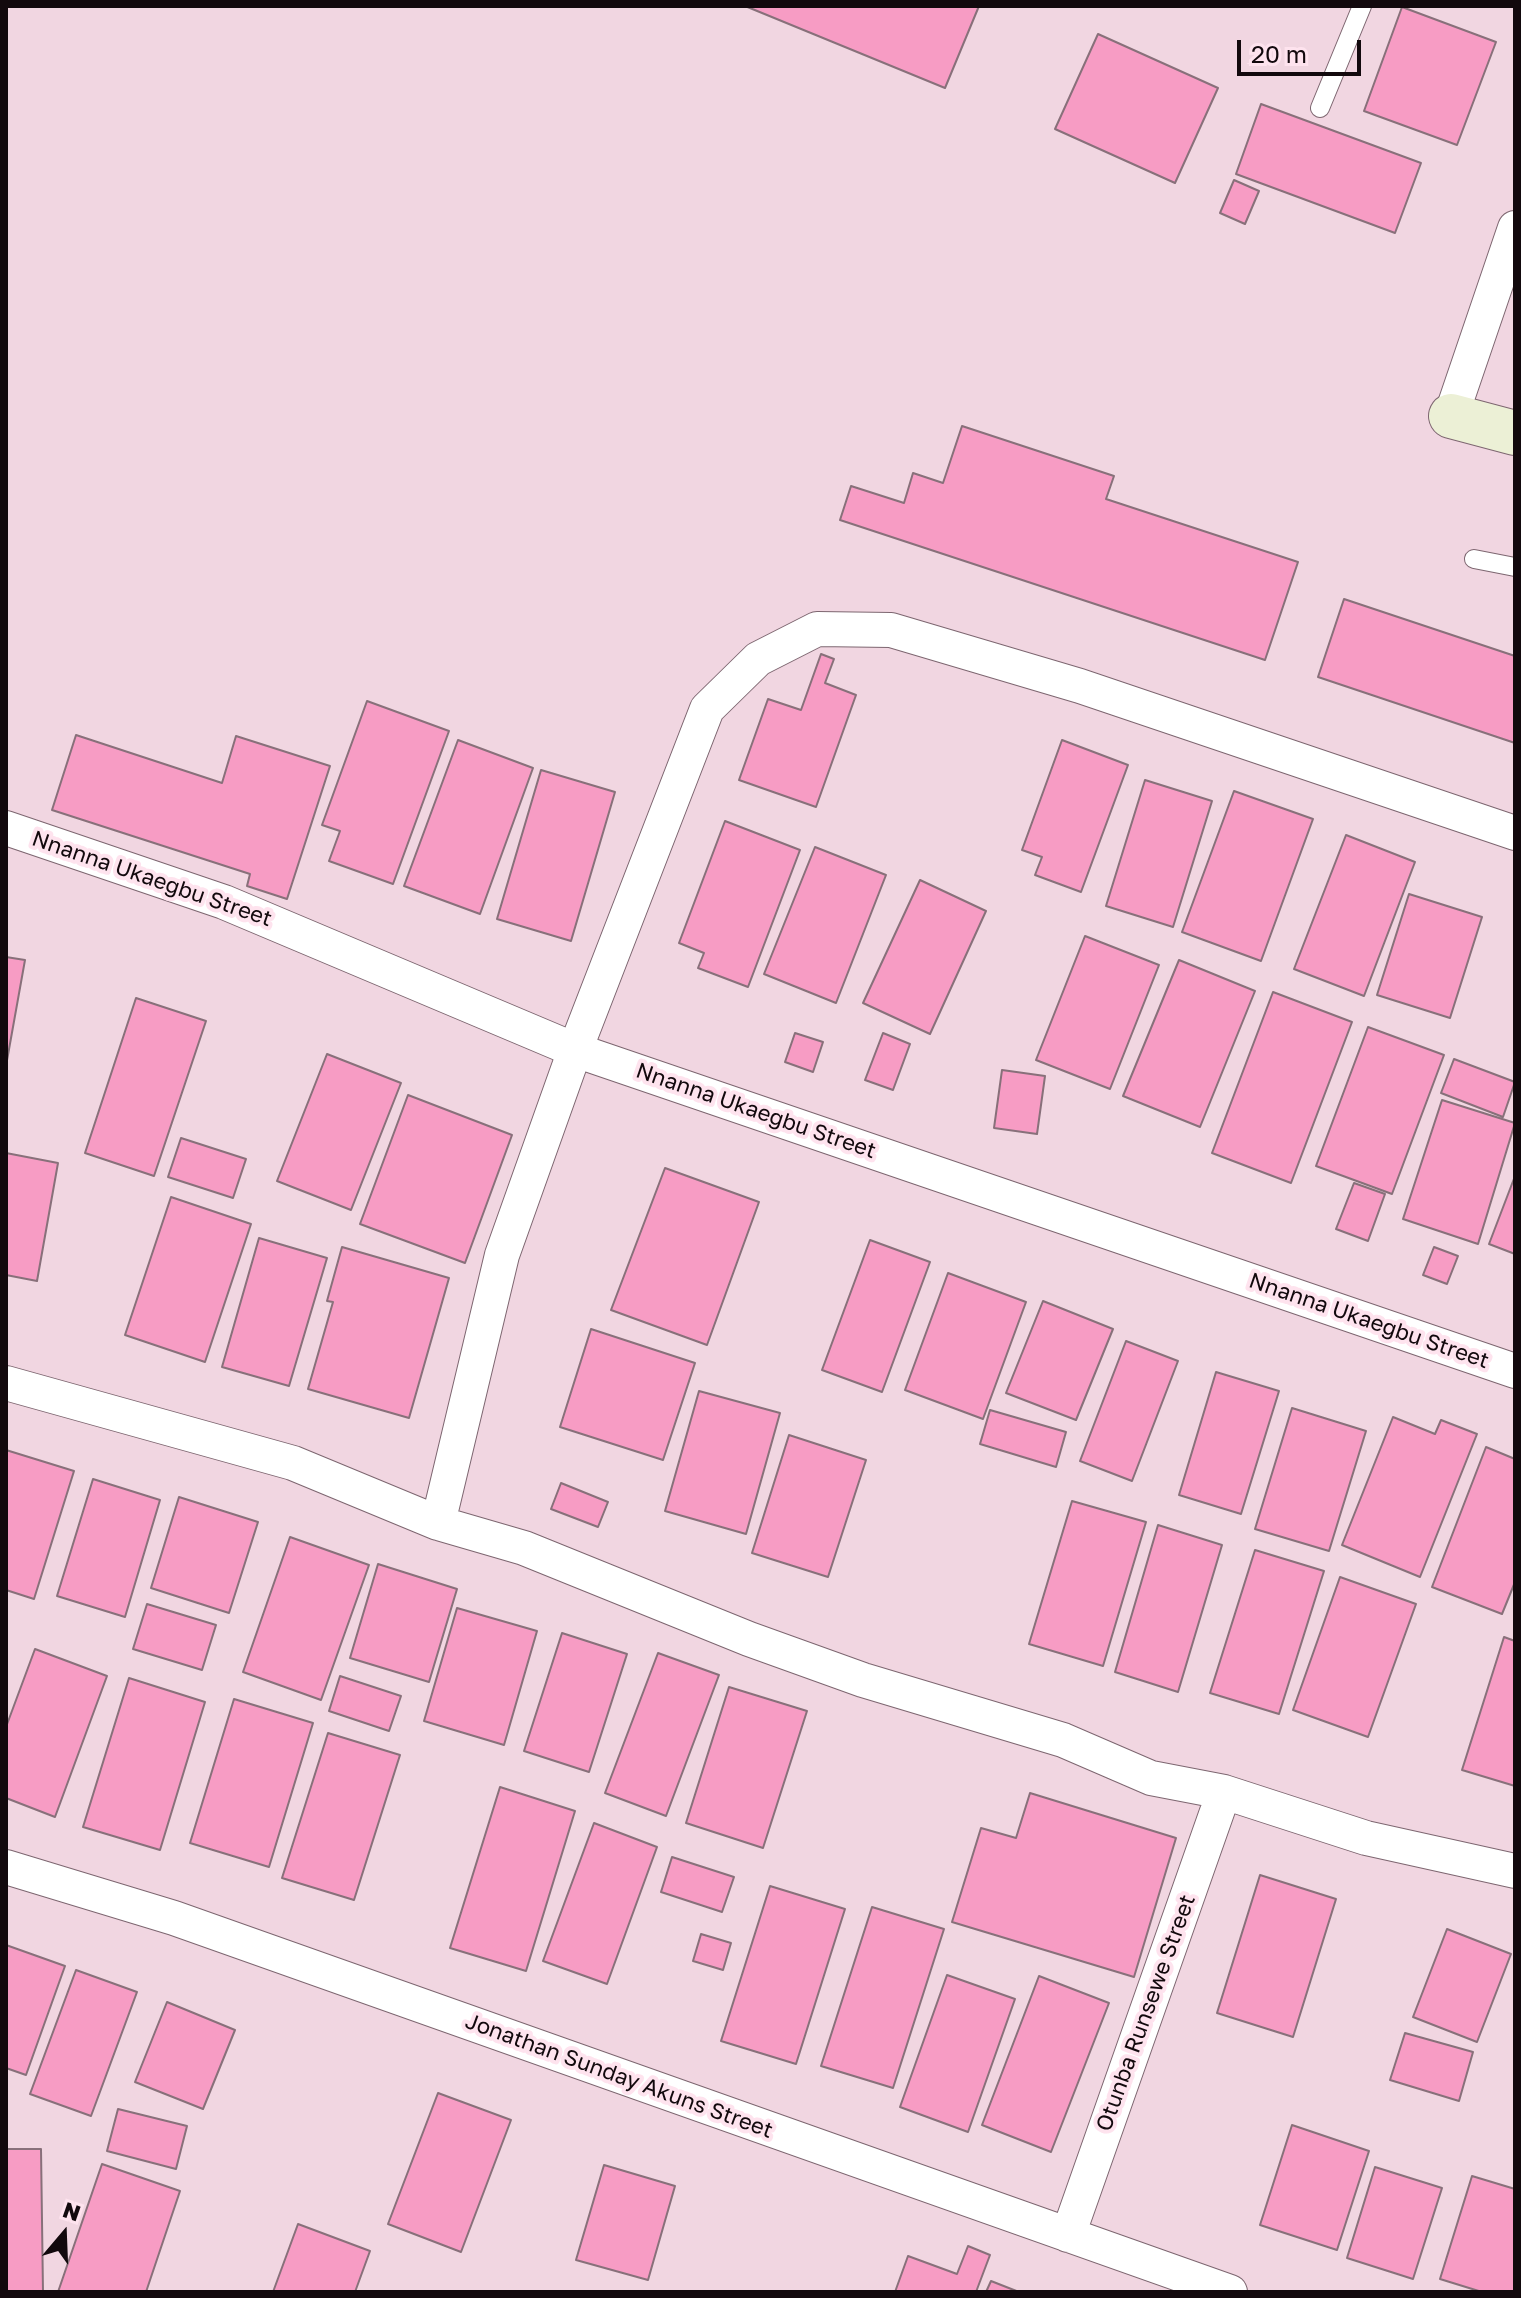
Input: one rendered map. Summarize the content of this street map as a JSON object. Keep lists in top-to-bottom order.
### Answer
{
  "streets": {
    "street": ["Nnanna Ukaegbu Street", "Otunba Runsewe Street", "Jonathan Sunday Akuns Street"]
  },
  "crossings": [
    ["Otunba Runsewe Street", "Jonathan Sunday Akuns Street"]
  ],
  "scale_bar": "20 m",
  "north": "top"
}
